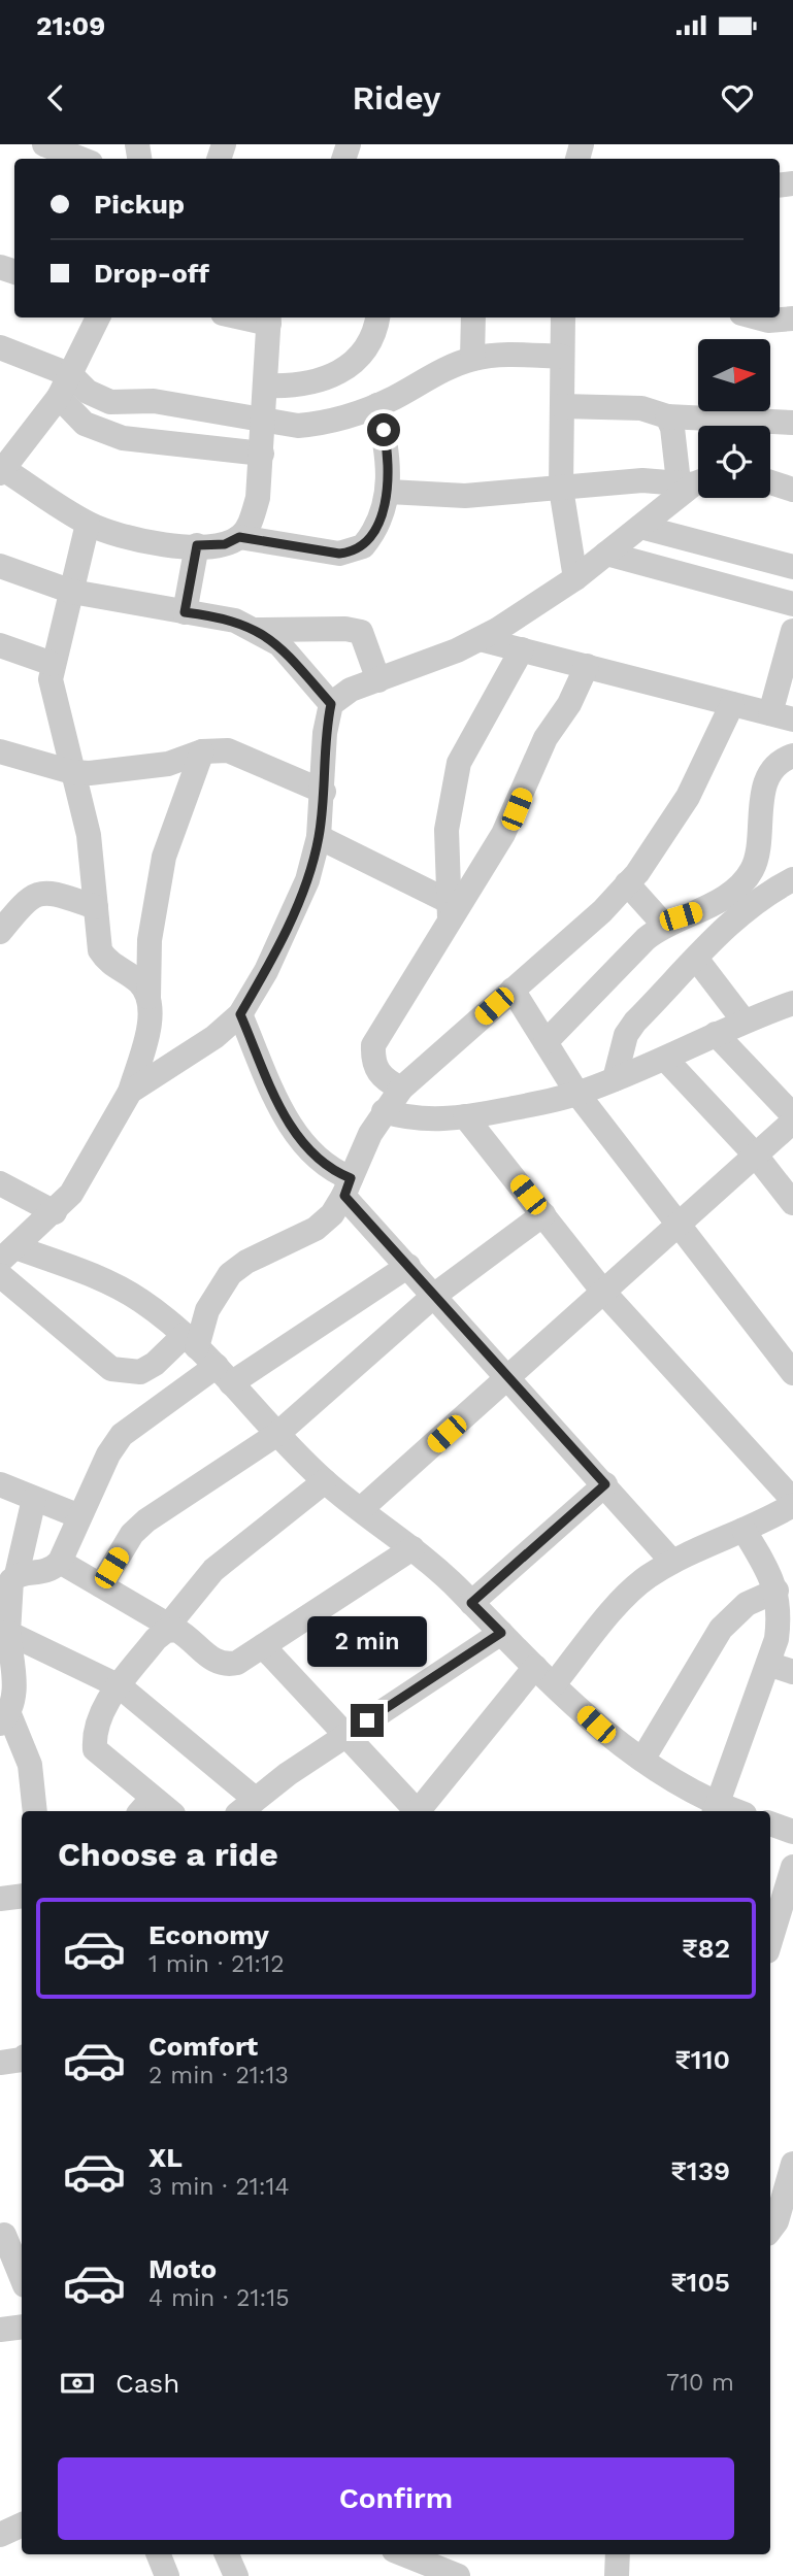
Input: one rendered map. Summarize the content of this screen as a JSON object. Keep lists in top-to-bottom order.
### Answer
{
  "north": "right",
  "page": {
    "status": "21:09",
    "header": "Ridey",
    "banner": ["Pickup", "Drop-off"],
    "bubble": "2 min",
    "heading": "Choose a ride",
    "list": [
      {
        "name": "Economy",
        "note": "1 min · 21:12",
        "value": "₹82"
      },
      {
        "name": "Comfort",
        "note": "2 min · 21:13",
        "value": "₹110"
      },
      {
        "name": "XL",
        "note": "3 min · 21:14",
        "value": "₹139"
      },
      {
        "name": "Moto",
        "note": "4 min · 21:15",
        "value": "₹105"
      }
    ],
    "pay": ["Cash", "710 m"],
    "buttons": "Confirm"
  }
}
